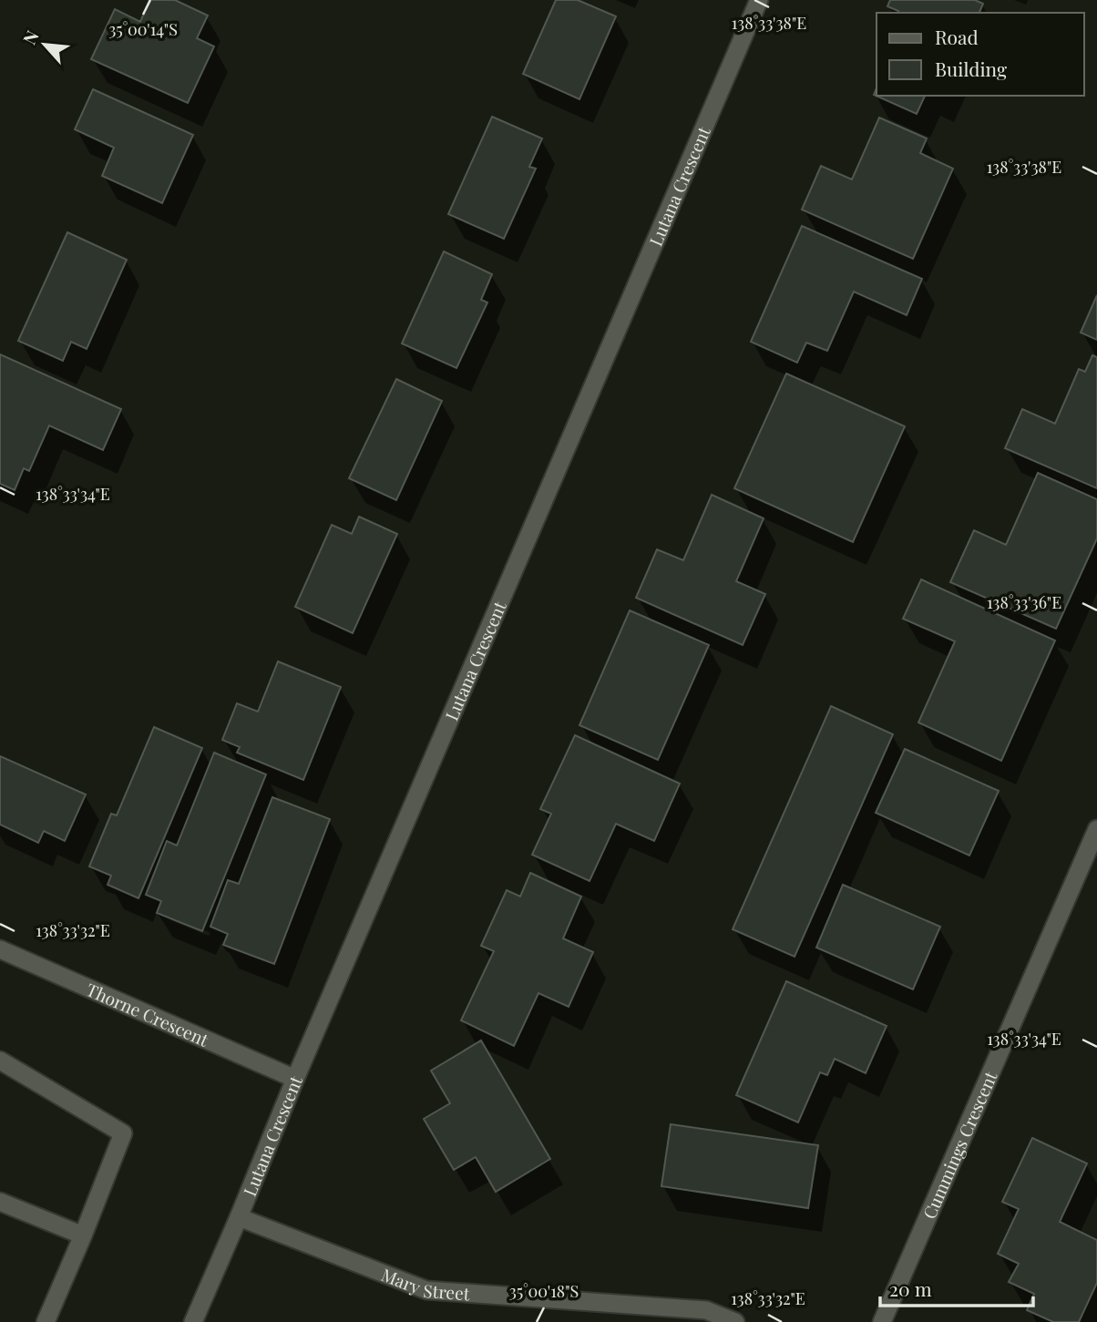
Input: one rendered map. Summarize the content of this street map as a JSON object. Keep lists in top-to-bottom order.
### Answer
{
  "streets": {
    "street": [
      "Lutana Crescent",
      "Thorne Crescent",
      "Cummings Crescent",
      "Mary Street"
    ]
  },
  "crossings": [
    ["Lutana Crescent", "Thorne Crescent"],
    ["Lutana Crescent", "Mary Street"]
  ],
  "legend": ["Road", "Building"],
  "scale_bar": "20 m",
  "north": "top left",
  "coordinates": [
    "138°33'38\"E",
    "35°00'14\"S",
    "138°33'34\"E",
    "138°33'36\"E",
    "138°33'32\"E",
    "35°00'18\"S"
  ]
}
